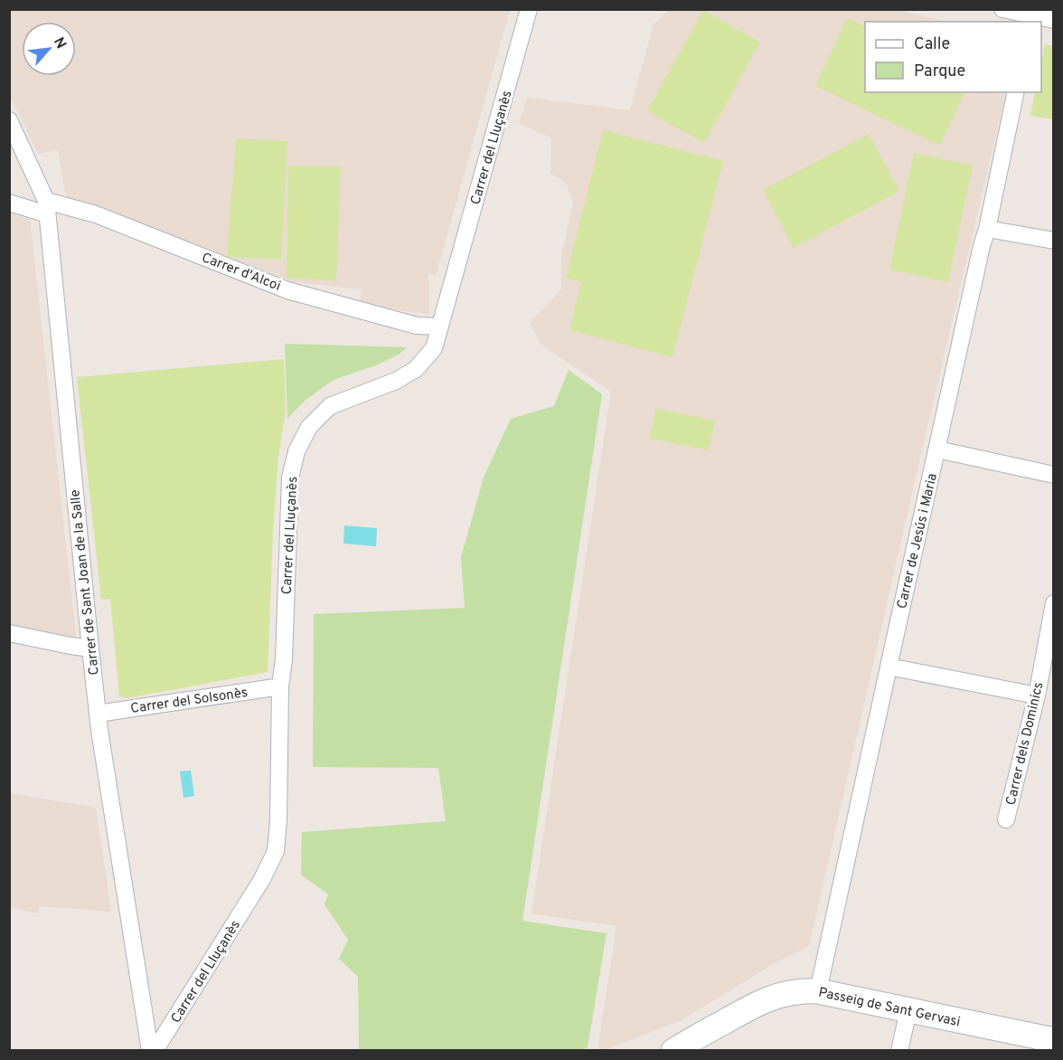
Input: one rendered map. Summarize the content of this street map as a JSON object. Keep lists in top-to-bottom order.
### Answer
{
  "streets": {
    "street": [
      "Carrer del Lluçanès",
      "Carrer d'Alcoi",
      "Carrer de Jesús i Maria",
      "Carrer de Sant Joan de la Salle",
      "Carrer del Solsonès",
      "Carrer dels Dominics",
      "Passeig de Sant Gervasi"
    ]
  },
  "crossings": [
    ["Carrer del Lluçanès", "Carrer d'Alcoi"],
    ["Carrer del Lluçanès", "Carrer del Solsonès"],
    ["Carrer d'Alcoi", "Carrer de Sant Joan de la Salle"],
    ["Carrer de Jesús i Maria", "Passeig de Sant Gervasi"],
    ["Carrer de Sant Joan de la Salle", "Carrer del Solsonès"]
  ],
  "legend": ["Calle", "Parque"],
  "north": "top right"
}
